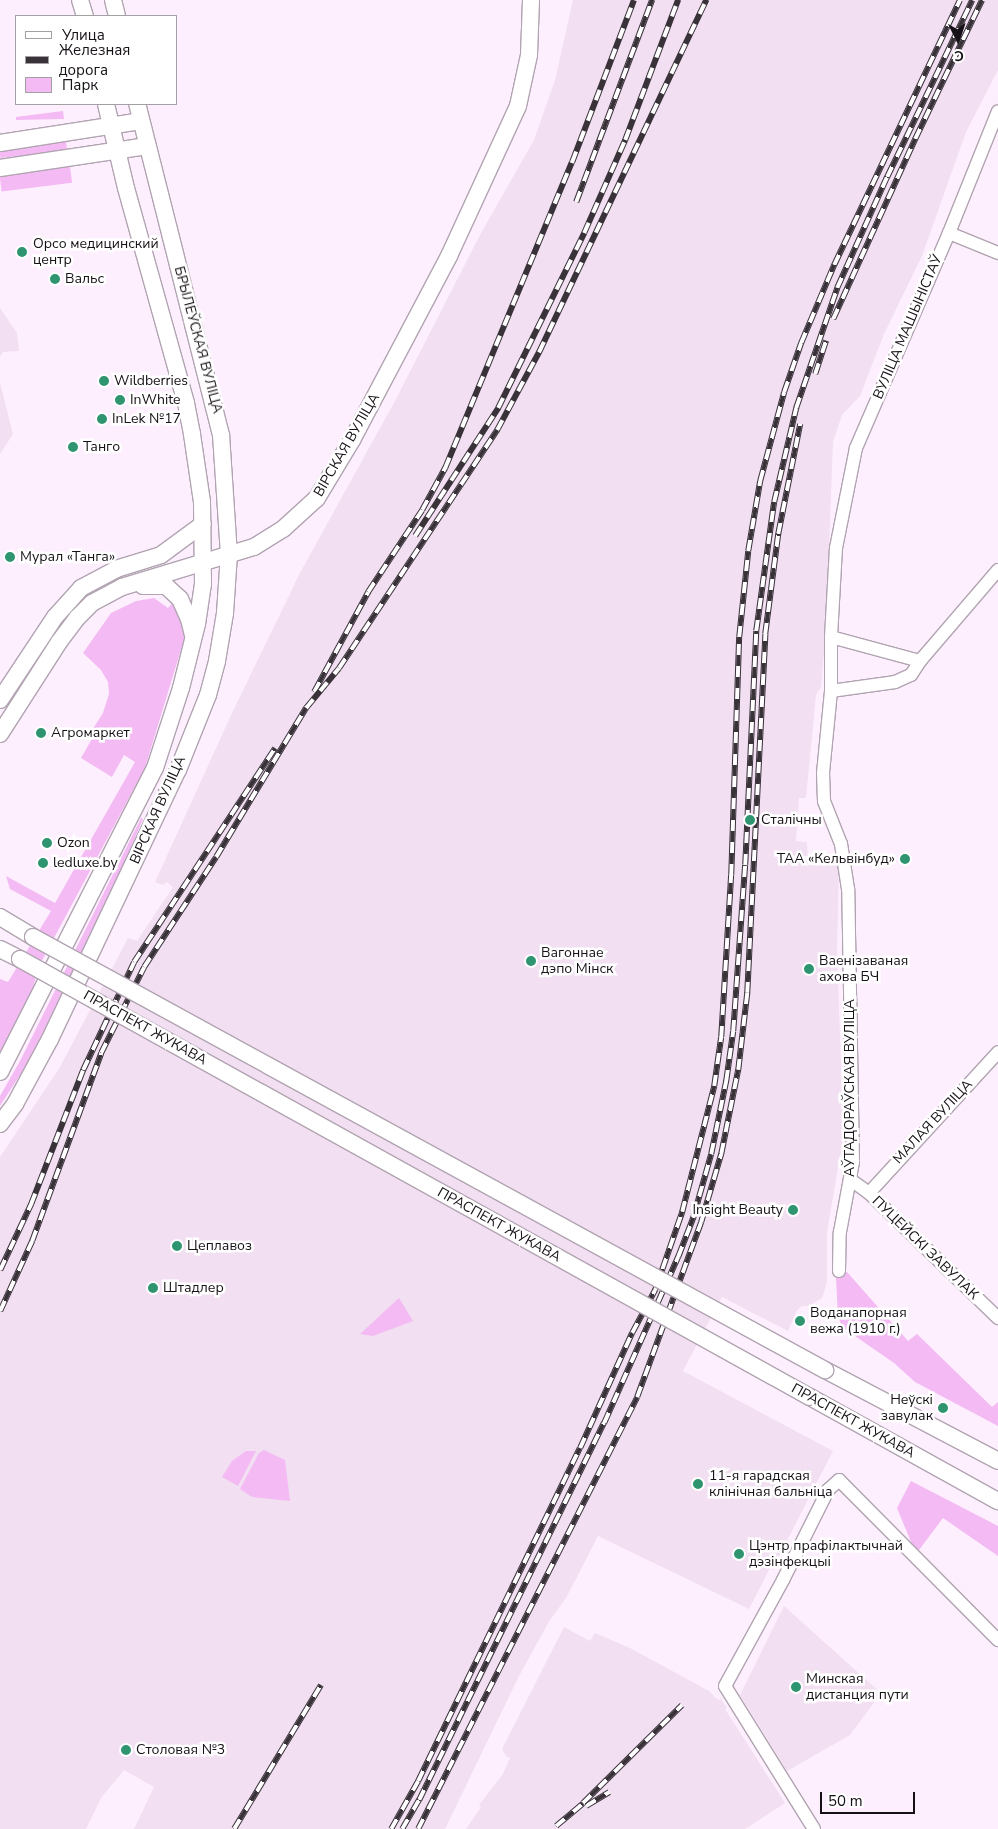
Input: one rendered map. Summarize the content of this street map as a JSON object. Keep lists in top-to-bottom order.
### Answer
{
  "streets": {
    "main road": ["БРЫЛЕЎСКАЯ ВУЛІЦА", "ВІРСКАЯ ВУЛІЦА", "ПРАСПЕКТ ЖУКАВА"],
    "street": [
      "ВУЛІЦА МАШЫНІСТАЎ",
      "АЎТАДОРАЎСКАЯ ВУЛІЦА",
      "МАЛАЯ ВУЛІЦА",
      "ПУЦЕЙСКІ ЗАВУЛАК"
    ]
  },
  "crossings": [
    ["ВУЛІЦА МАШЫНІСТАЎ", "АЎТАДОРАЎСКАЯ ВУЛІЦА"],
    ["БРЫЛЕЎСКАЯ ВУЛІЦА", "ВІРСКАЯ ВУЛІЦА"],
    ["АЎТАДОРАЎСКАЯ ВУЛІЦА", "ПУЦЕЙСКІ ЗАВУЛАК"],
    ["МАЛАЯ ВУЛІЦА", "ПУЦЕЙСКІ ЗАВУЛАК"]
  ],
  "places": [
    "Орсо медицинский центр",
    "Вальс",
    "Wildberries",
    "InWhite",
    "InLek №17",
    "Танго",
    "Мурал «Танга»",
    "Агромаркет",
    "Сталічны",
    "Ozon",
    "ТАА «Кельвінбуд»",
    "ledluxe.by",
    "Вагоннае дэпо Мінск",
    "Ваенізаваная ахова БЧ",
    "Insight Beauty",
    "Цеплавоз",
    "Штадлер",
    "Воданапорная вежа (1910 г.)",
    "Неўскі завулак",
    "11-я гарадская клінічная бальніца",
    "Цэнтр прафілактычнай дэзінфекцыі",
    "Минская дистанция пути",
    "Столовая №3"
  ],
  "legend": ["Улица", "Железная дорога", "Парк"],
  "scale_bar": "50 m",
  "north": "bottom"
}
